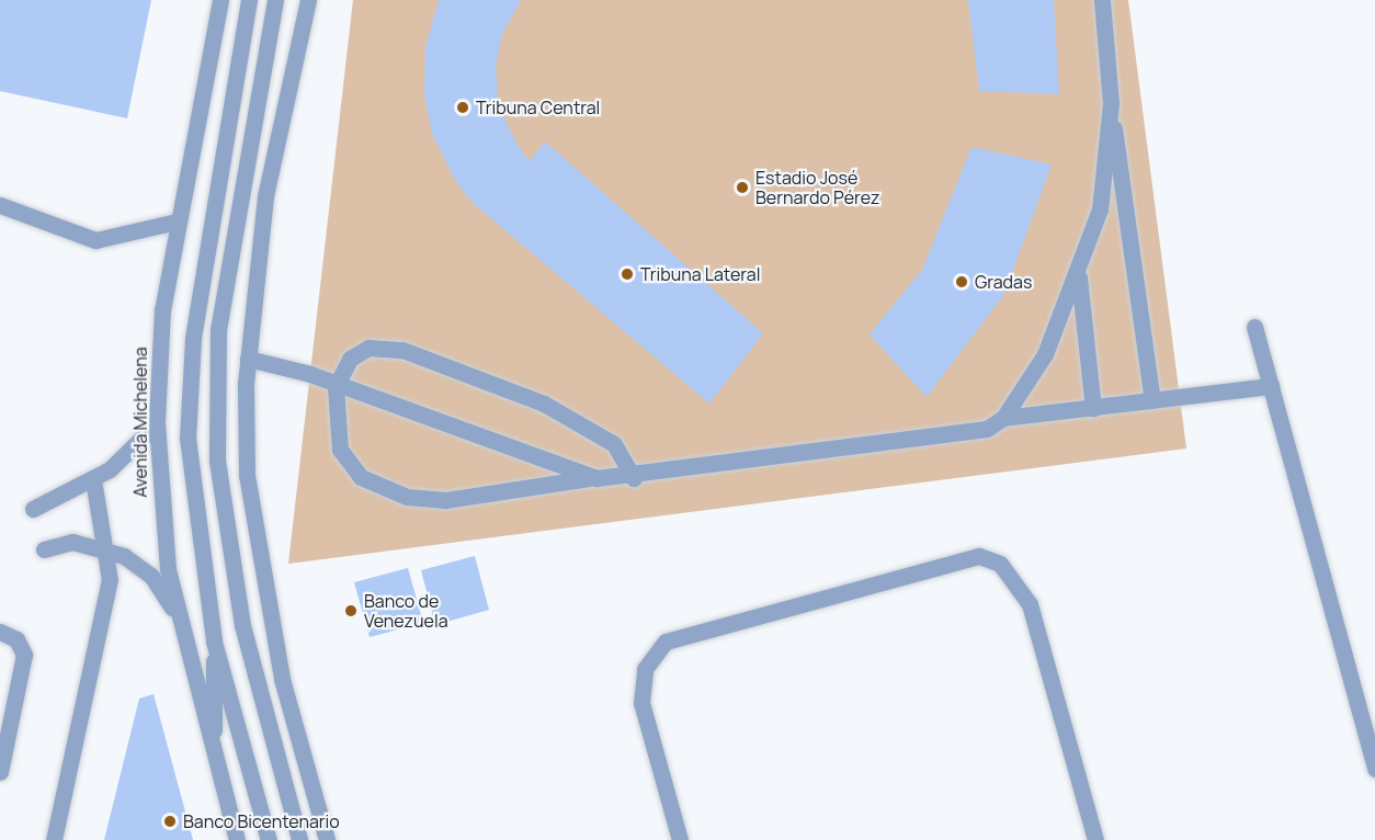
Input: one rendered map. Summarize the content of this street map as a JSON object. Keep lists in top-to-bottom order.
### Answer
{
  "streets": {
    "street": ["Avenida Michelena"]
  },
  "places": [
    "Tribuna Central",
    "Estadio José Bernardo Pérez",
    "Tribuna Lateral",
    "Gradas",
    "Banco de Venezuela",
    "Banco Bicentenario"
  ]
}
